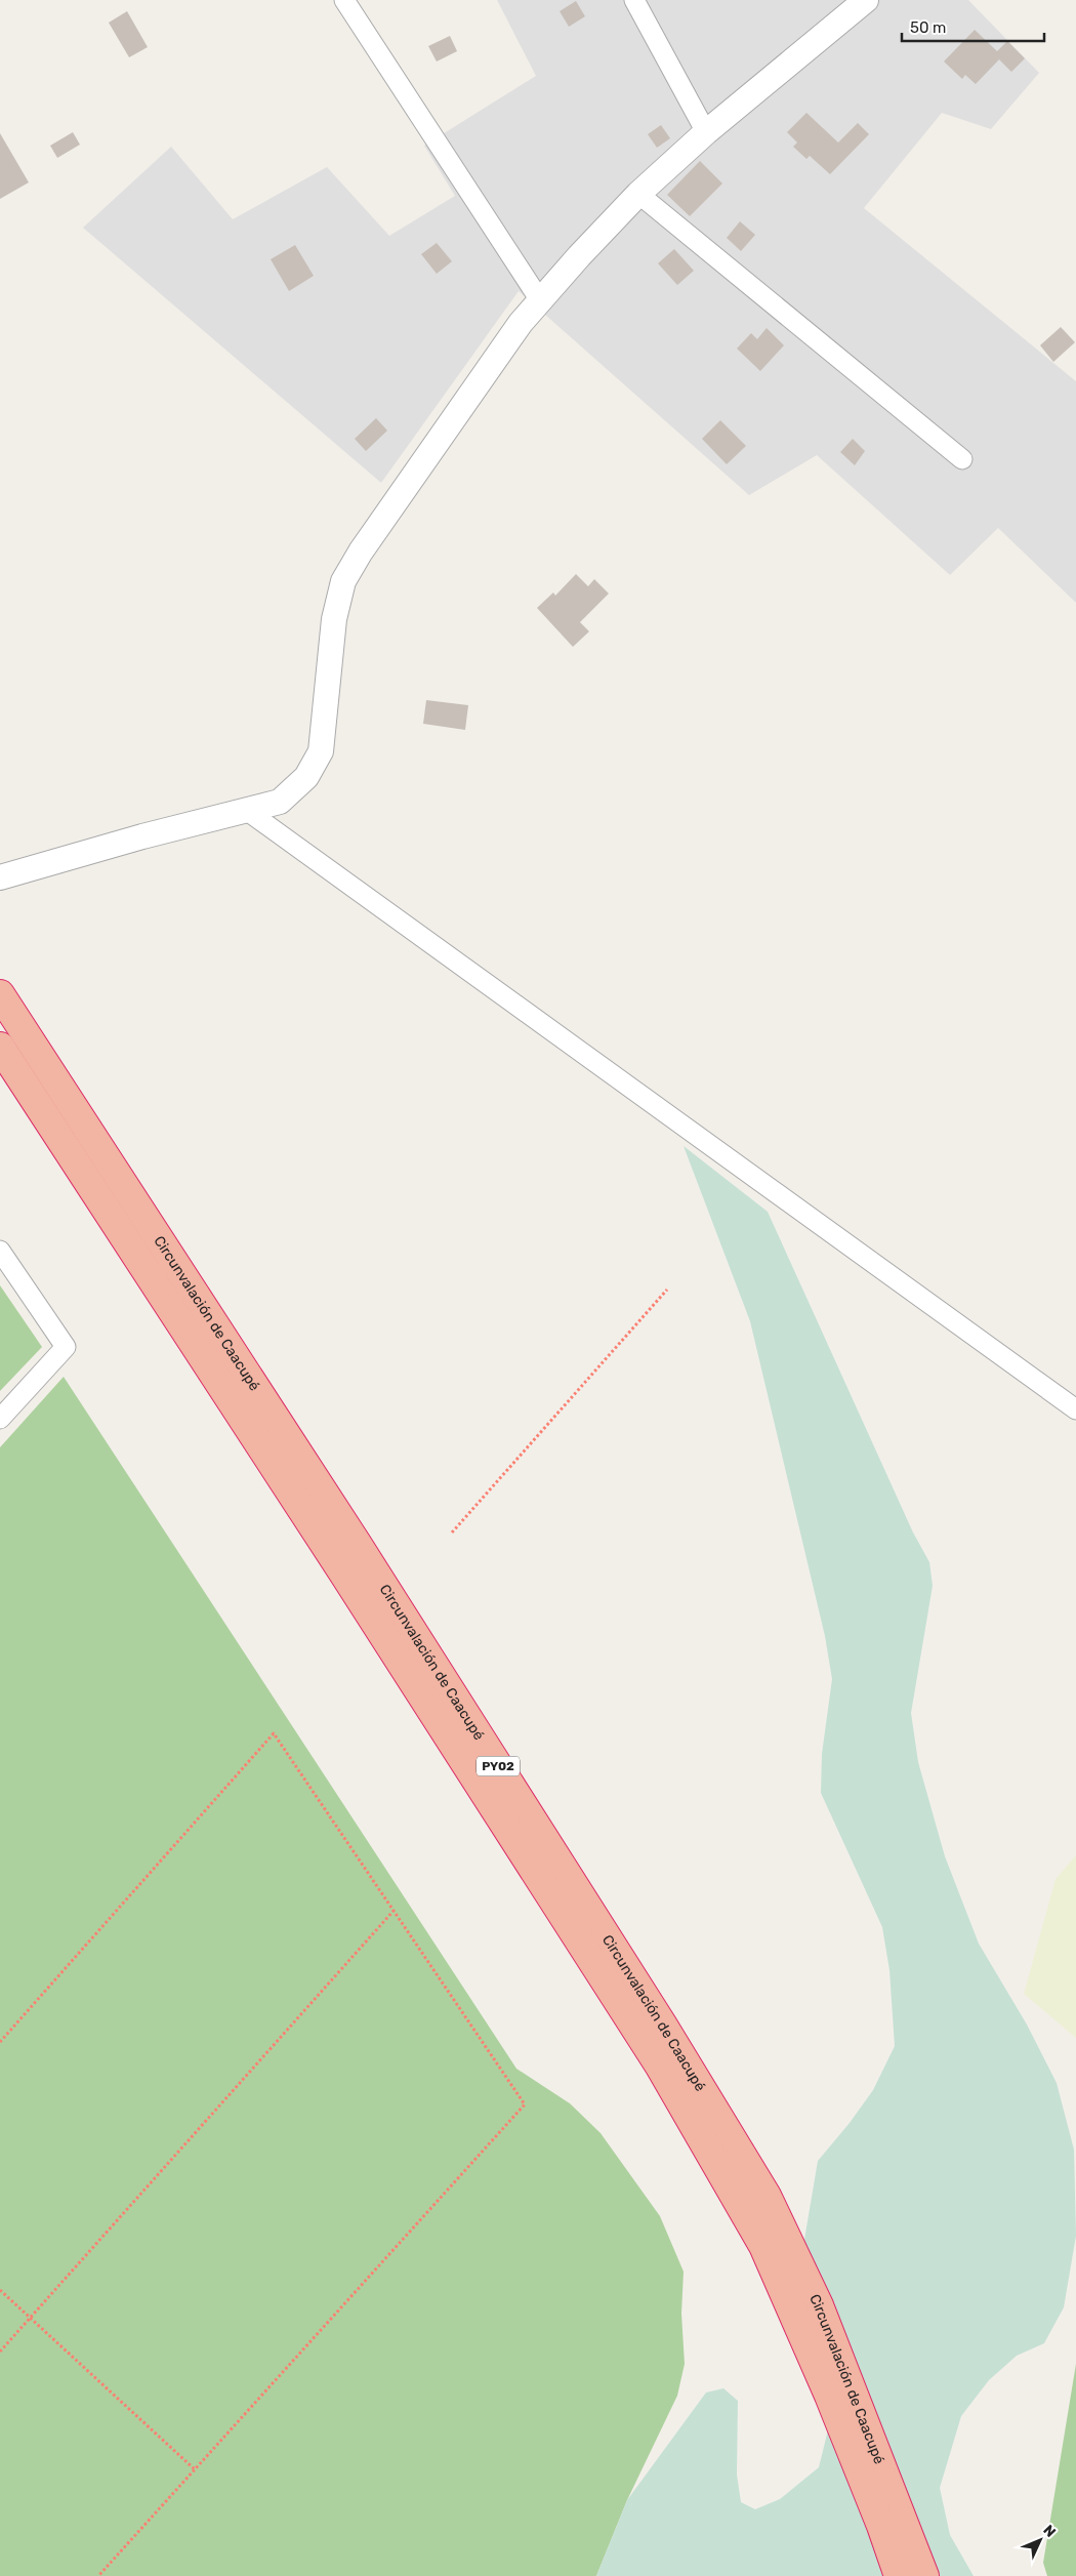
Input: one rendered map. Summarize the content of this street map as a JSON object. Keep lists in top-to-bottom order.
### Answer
{
  "streets": {
    "highway": ["Circunvalación de Caacupé", "PY02"]
  },
  "scale_bar": "50 m",
  "north": "top right"
}
